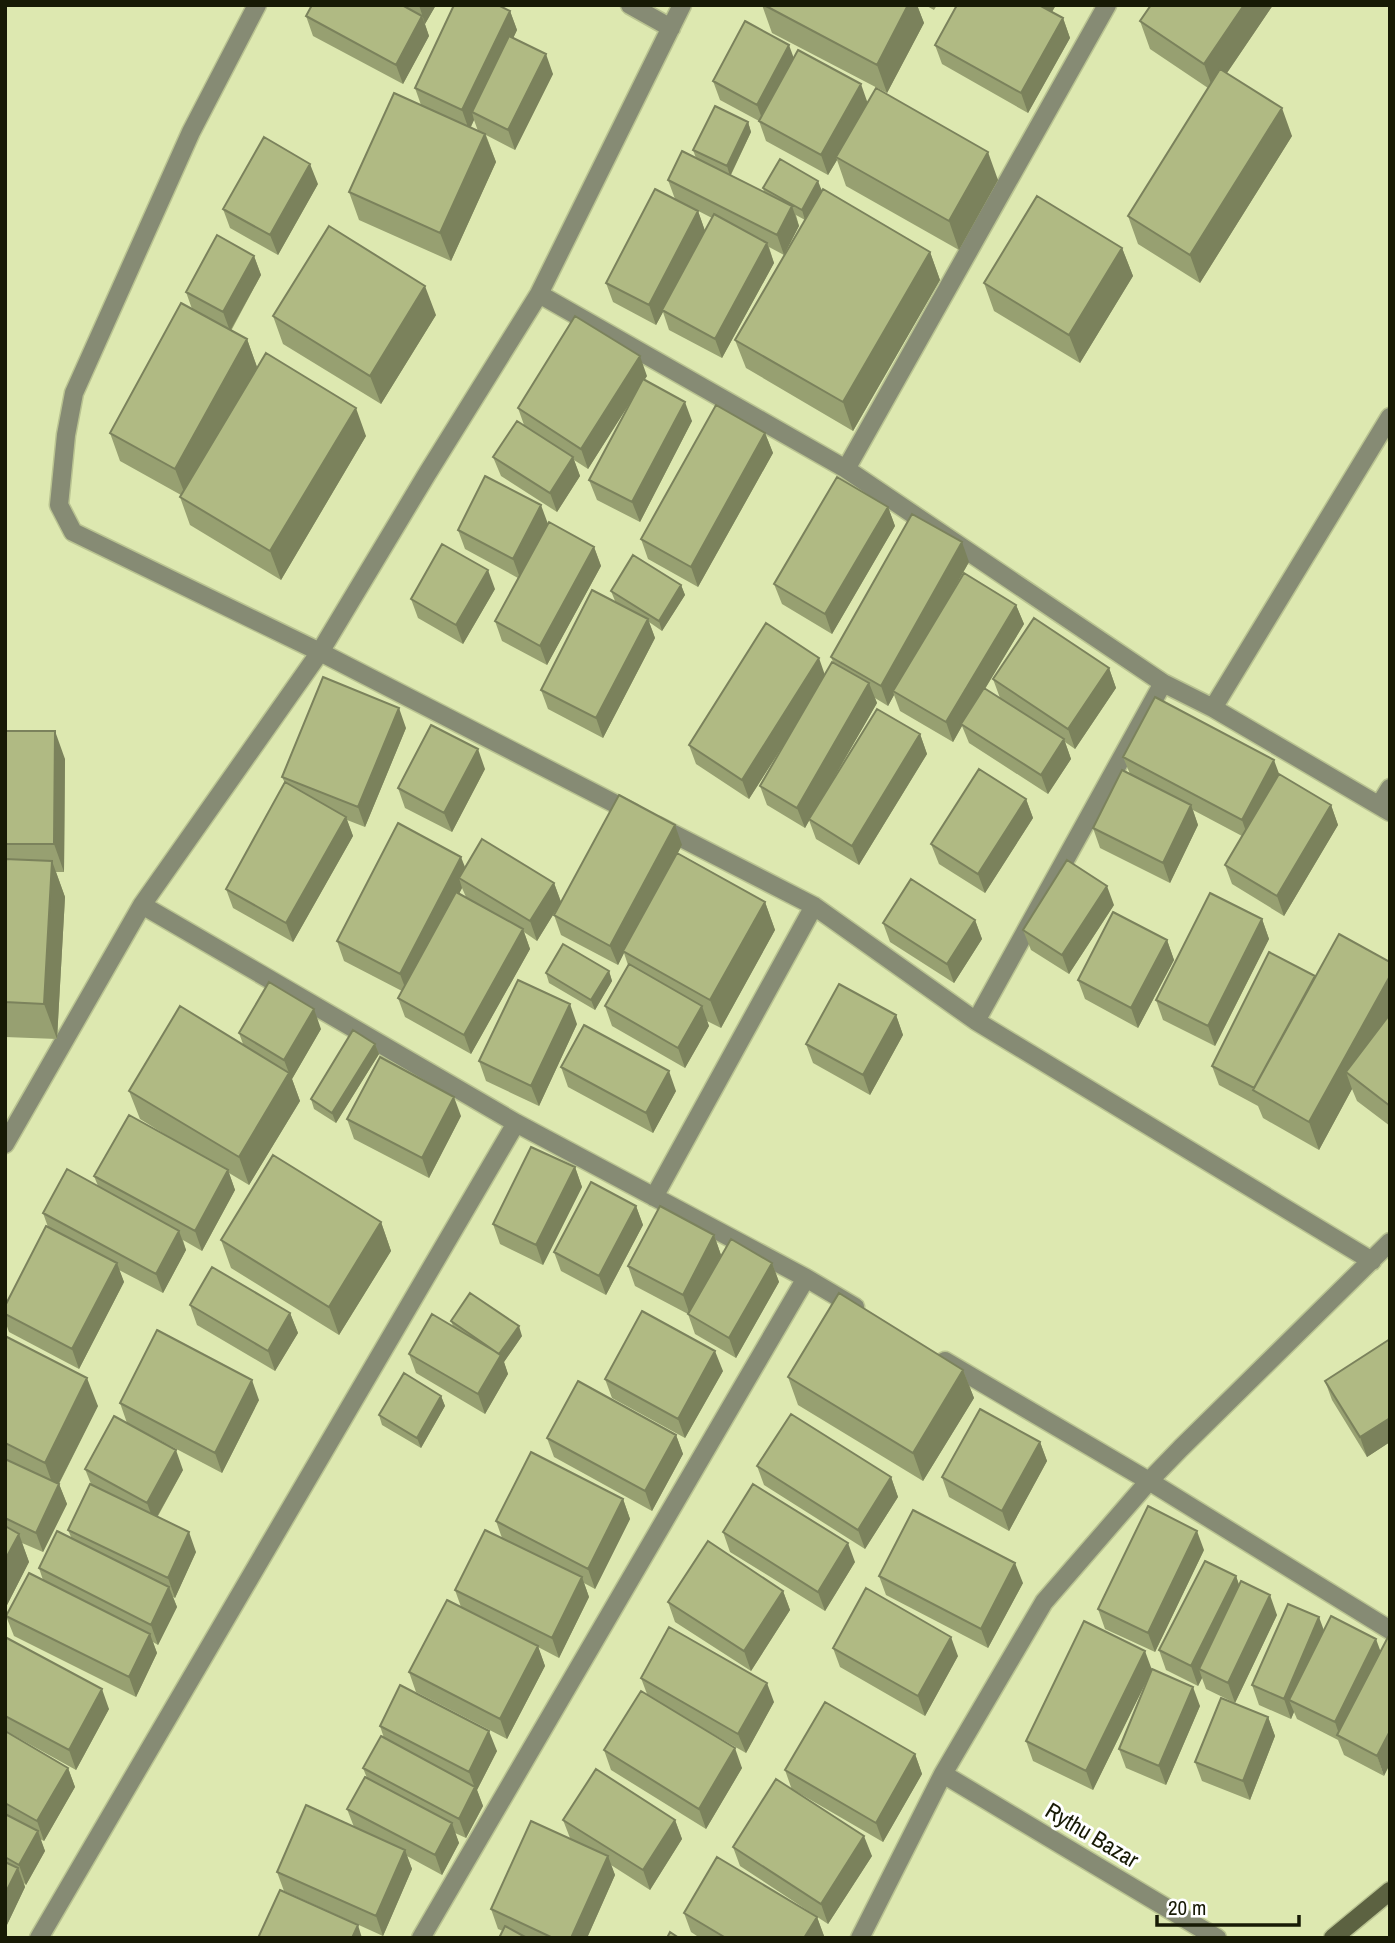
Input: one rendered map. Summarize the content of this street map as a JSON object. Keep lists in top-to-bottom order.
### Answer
{
  "streets": {
    "street": ["Rythu Bazar"]
  },
  "scale_bar": "20 m"
}
